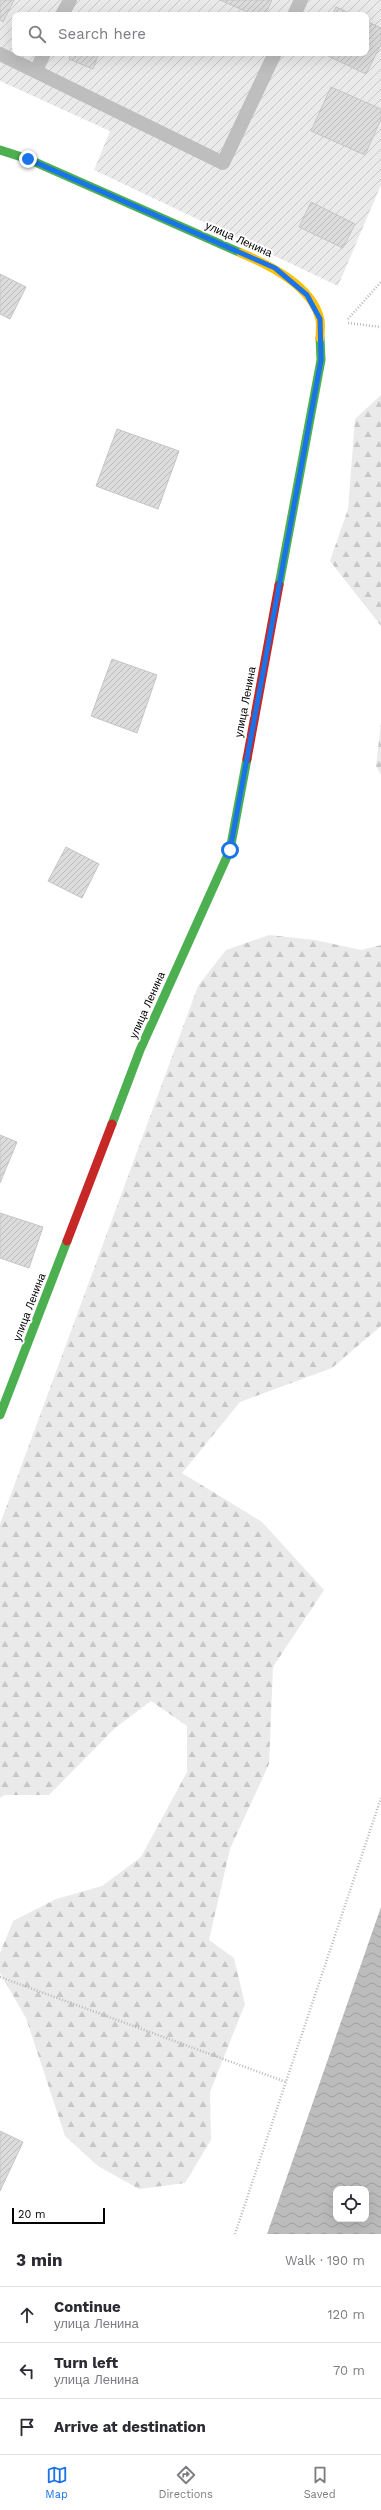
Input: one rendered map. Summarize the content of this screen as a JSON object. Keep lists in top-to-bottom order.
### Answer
{
  "streets": {
    "street": ["улица Ленина"]
  },
  "scale_bar": "20 m",
  "page": {
    "search": "Search here",
    "scale": "20 m",
    "heading": ["3 min", "Walk · 190 m"],
    "list": [
      ["Continue", "улица Ленина", "120 m"],
      ["Turn left", "улица Ленина", "70 m"],
      "Arrive at destination"
    ],
    "nav": ["Map", "Directions", "Saved"]
  }
}
